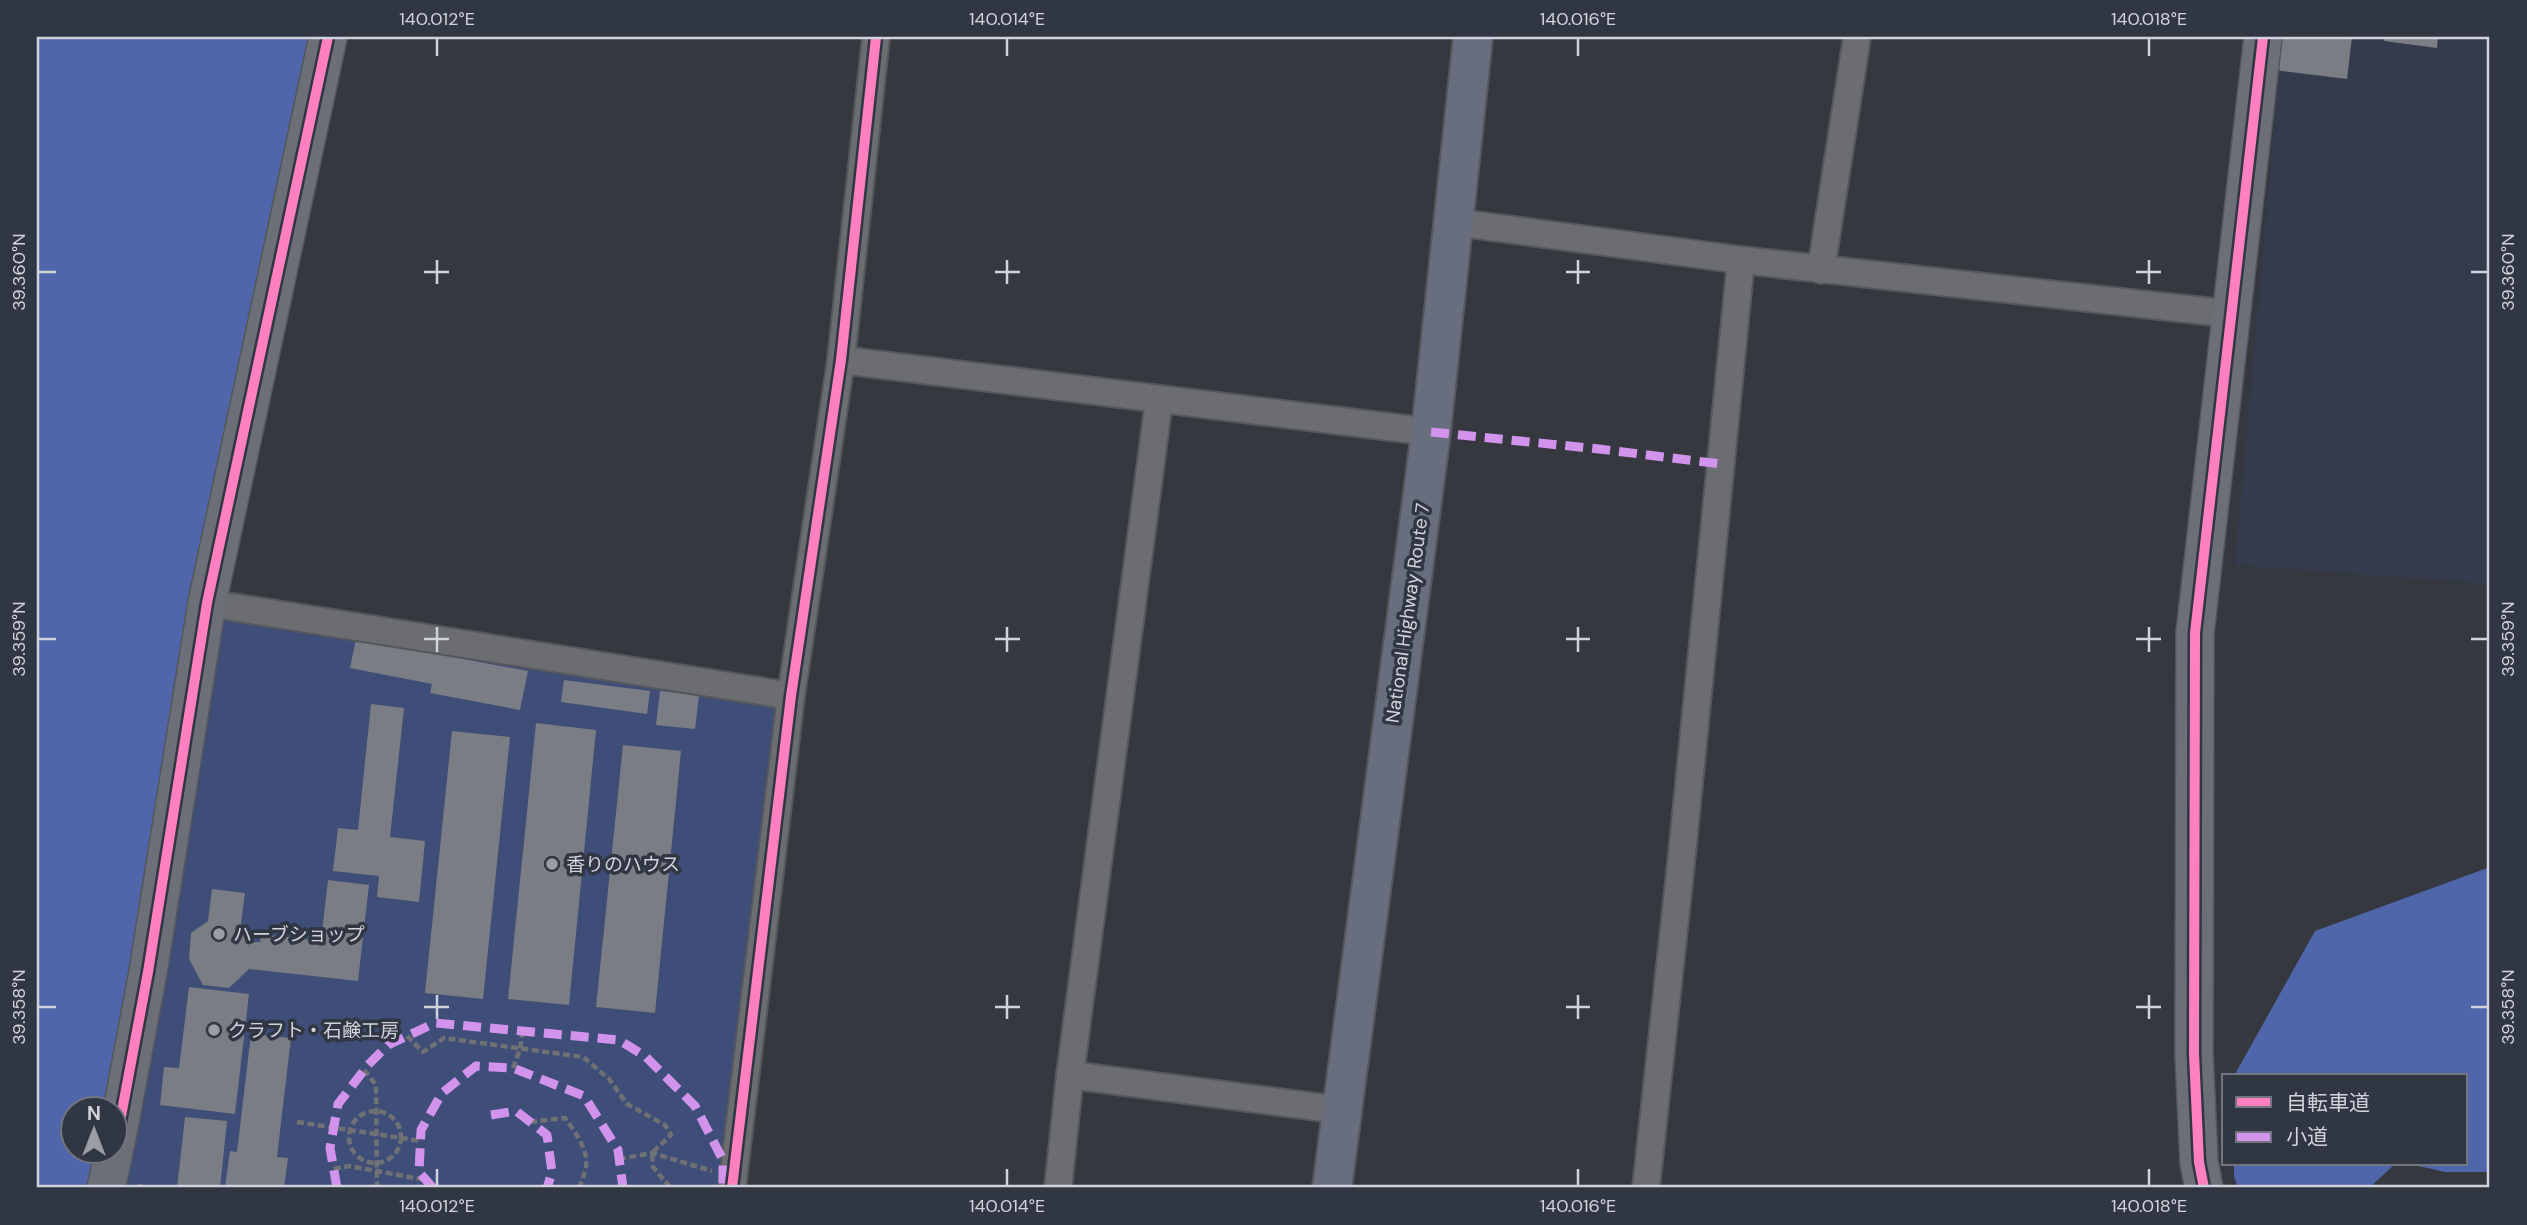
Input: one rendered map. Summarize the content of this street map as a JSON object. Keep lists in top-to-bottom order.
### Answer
{
  "streets": {
    "highway": ["National Highway Route 7"]
  },
  "places": ["香りのハウス", "ハーブショップ", "クラフト・石鹸工房"],
  "legend": ["自転車道", "小道"],
  "north": "top",
  "coordinates": [
    "140.012°E",
    "140.014°E",
    "140.016°E",
    "140.018°E",
    "39.360°N",
    "39.359°N",
    "39.358°N"
  ]
}
